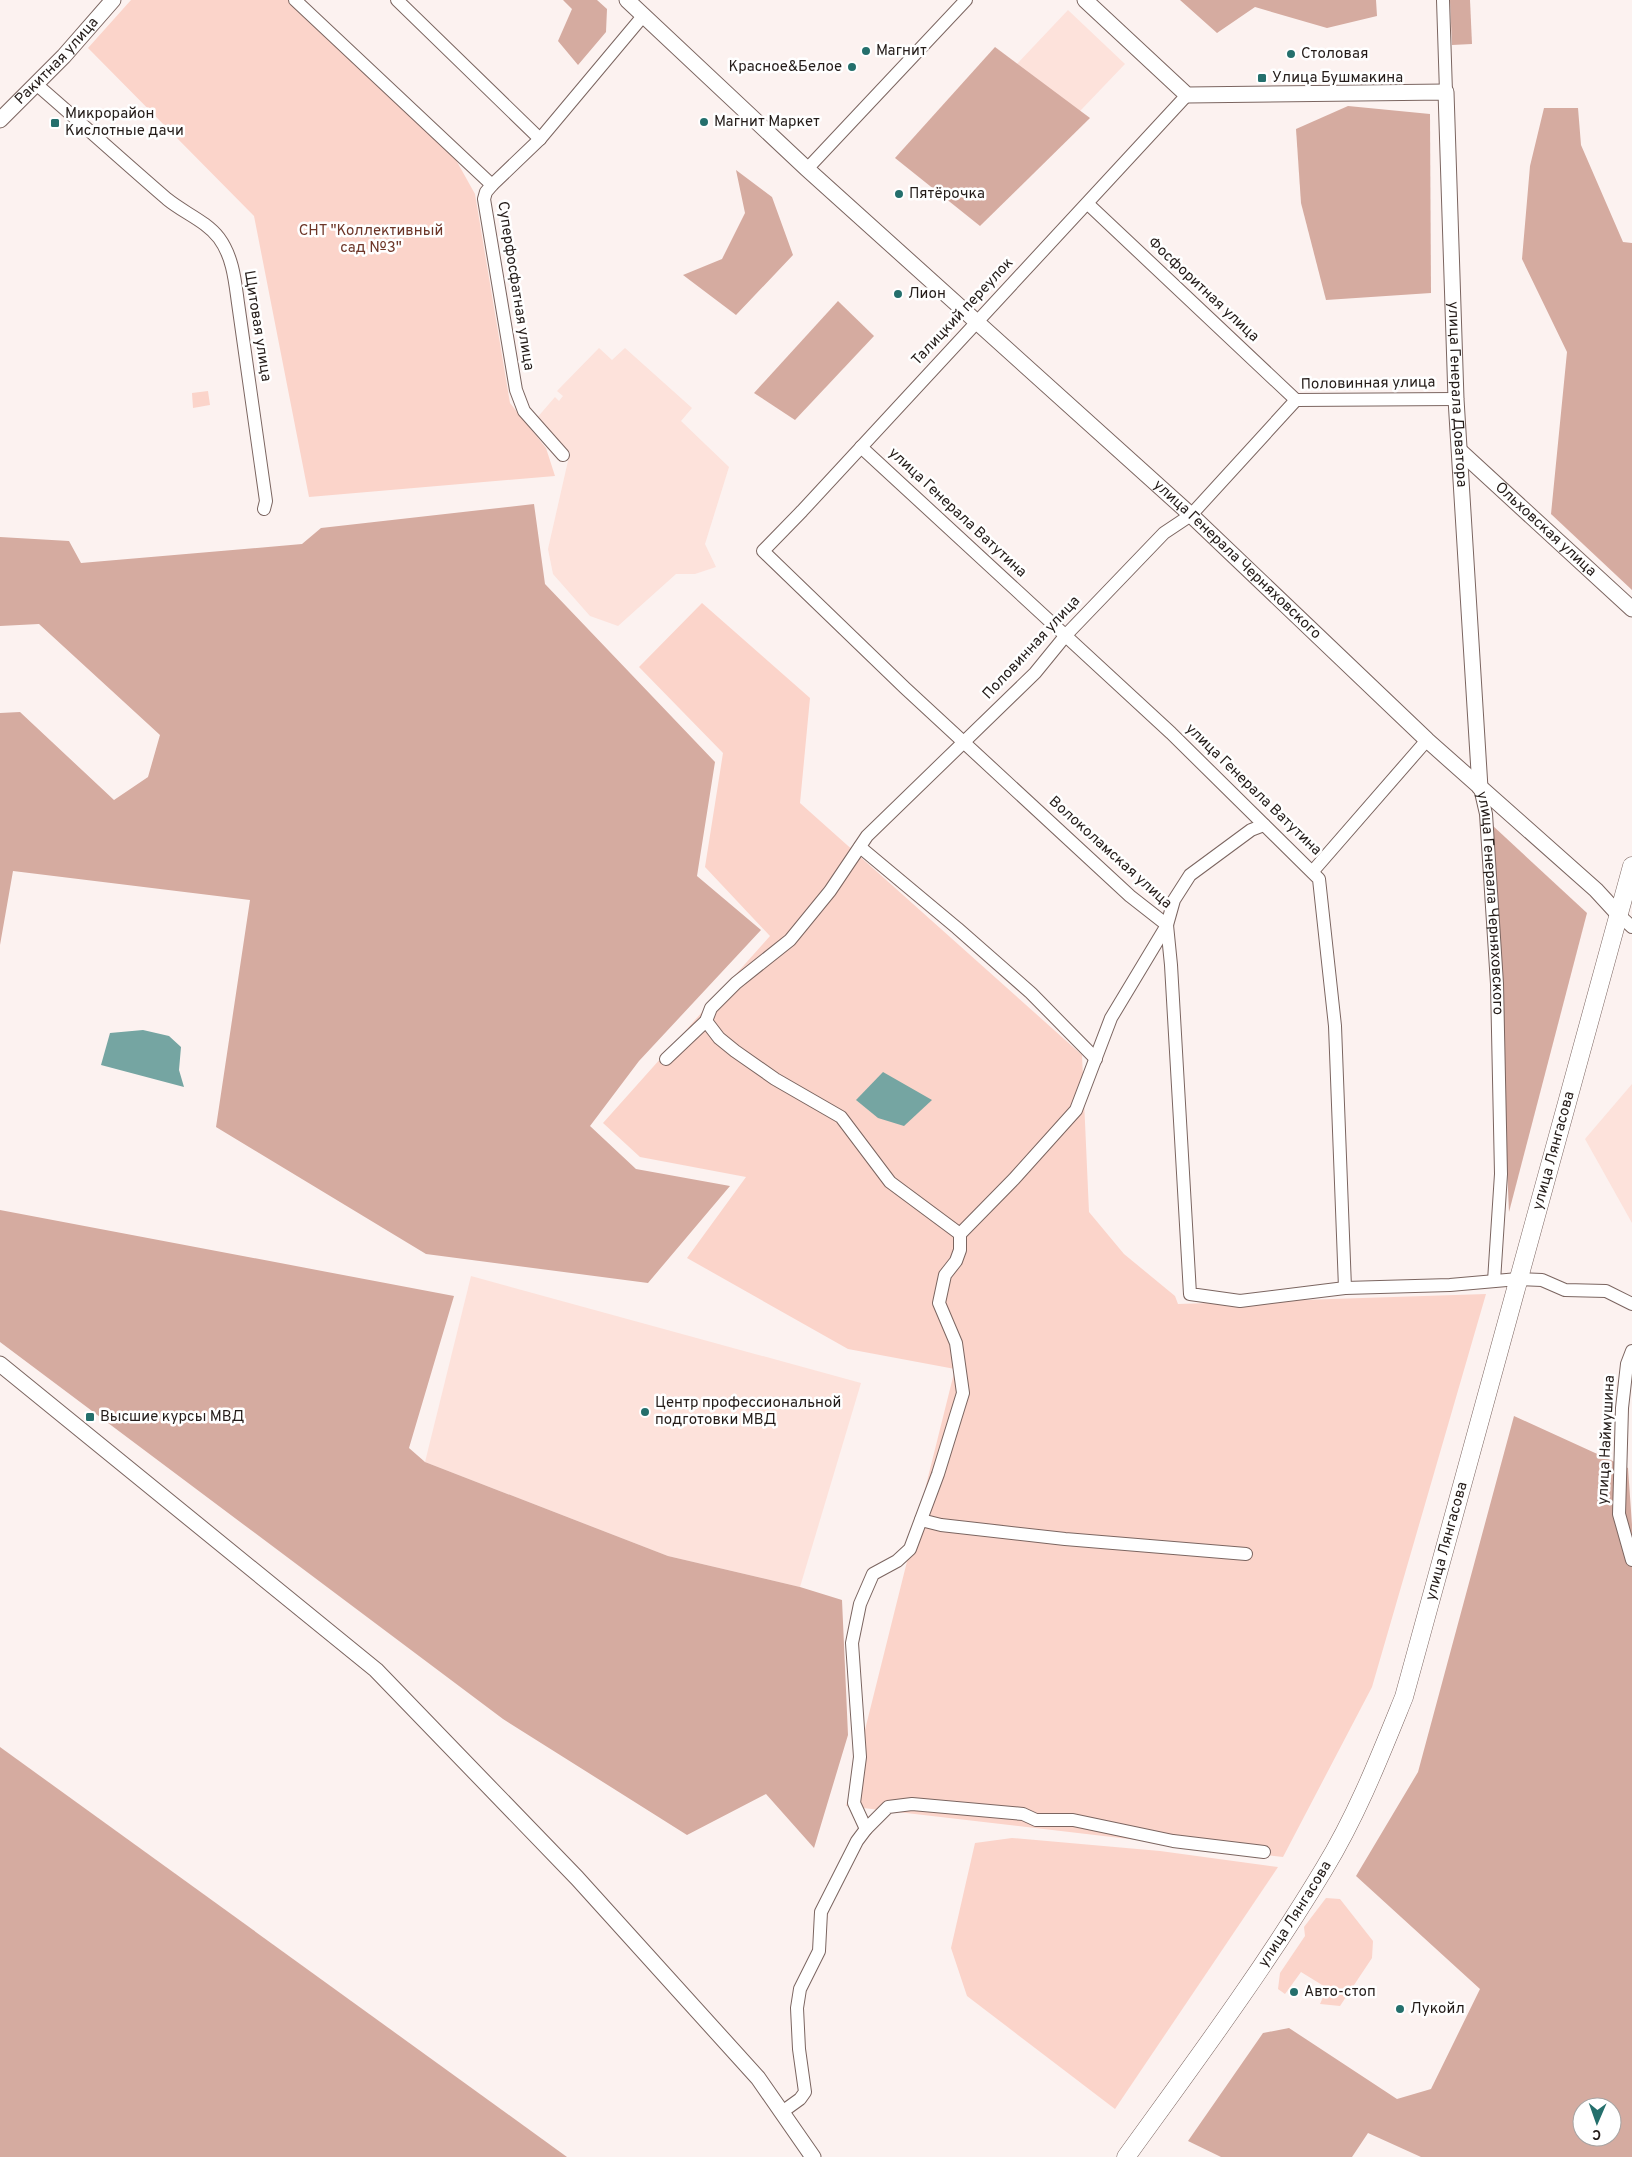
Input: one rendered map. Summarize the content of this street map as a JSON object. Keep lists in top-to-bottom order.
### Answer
{
  "streets": {
    "main road": ["улица Лянгасова"],
    "street": [
      "Ракитная улица",
      "Суперфосфатная улица",
      "Фосфоритная улица",
      "Талицкий переулок",
      "Щитовая улица",
      "Половинная улица",
      "улица Генерала Доватора",
      "улица Генерала Ватутина",
      "Ольховская улица",
      "улица Генерала Черняховского",
      "Волоколамская улица",
      "улица Наймушина"
    ]
  },
  "crossings": [
    ["Ракитная улица", "Щитовая улица"],
    ["Суперфосфатная улица", "улица Генерала Черняховского"],
    ["Фосфоритная улица", "Талицкий переулок"],
    ["Фосфоритная улица", "Половинная улица"],
    ["Талицкий переулок", "улица Генерала Ватутина"],
    ["Талицкий переулок", "улица Генерала Черняховского"],
    ["Талицкий переулок", "Волоколамская улица"],
    ["Половинная улица", "улица Генерала Доватора"],
    ["Половинная улица", "улица Генерала Ватутина"],
    ["Половинная улица", "улица Генерала Черняховского"],
    ["Половинная улица", "Волоколамская улица"],
    ["улица Генерала Доватора", "Ольховская улица"],
    ["улица Генерала Доватора", "улица Генерала Черняховского"],
    ["улица Генерала Ватутина", "Волоколамская улица"]
  ],
  "parks": ["СНТ \"Коллективный сад №3\""],
  "places": {
    "other": [
      "Магнит",
      "Столовая",
      "Красное&Белое",
      "Магнит Маркет",
      "Пятёрочка",
      "Лион",
      "Центр профессиональной подготовки МВД",
      "Авто-стоп",
      "Лукойл"
    ],
    "transit": ["Улица Бушмакина", "Микрорайон Кислотные дачи", "Высшие курсы МВД"]
  },
  "north": "bottom"
}
